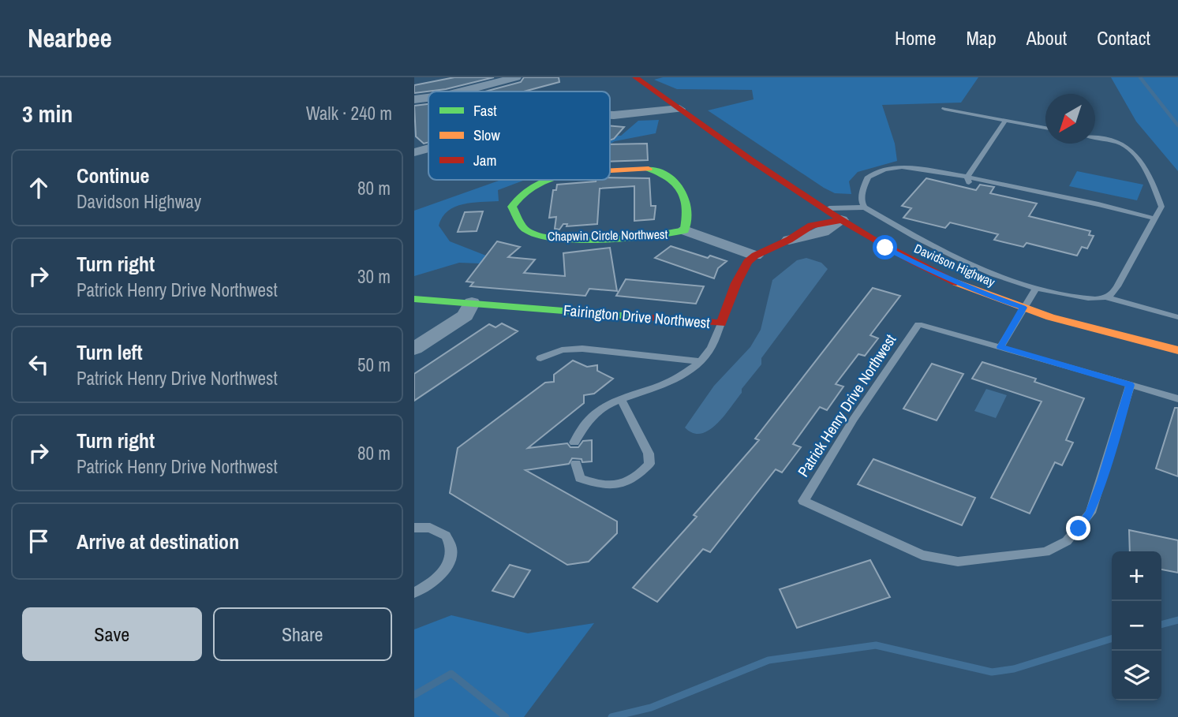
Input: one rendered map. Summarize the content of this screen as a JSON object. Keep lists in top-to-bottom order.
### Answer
{
  "streets": {
    "street": ["Chapwin Circle Northwest", "Davidson Highway", "Fairington Drive Northwest"],
    "lane": ["Patrick Henry Drive Northwest"]
  },
  "crossings": [
    ["Chapwin Circle Northwest", "Fairington Drive Northwest"],
    ["Davidson Highway", "Fairington Drive Northwest"]
  ],
  "legend": ["Fast", "Slow", "Jam"],
  "north": "bottom left",
  "page": {
    "header": "Nearbee",
    "nav": [
      "Home",
      "Map",
      "About",
      "Contact"
    ],
    "heading": ["3 min", "Walk · 240 m"],
    "list": [
      ["Continue", "Davidson Highway", "80 m"],
      ["Turn right", "Patrick Henry Drive Northwest", "30 m"],
      ["Turn left", "Patrick Henry Drive Northwest", "50 m"],
      ["Turn right", "Patrick Henry Drive Northwest", "80 m"],
      "Arrive at destination"
    ],
    "map_buttons": ["+", "−"],
    "buttons": ["Save", "Share"]
  }
}
